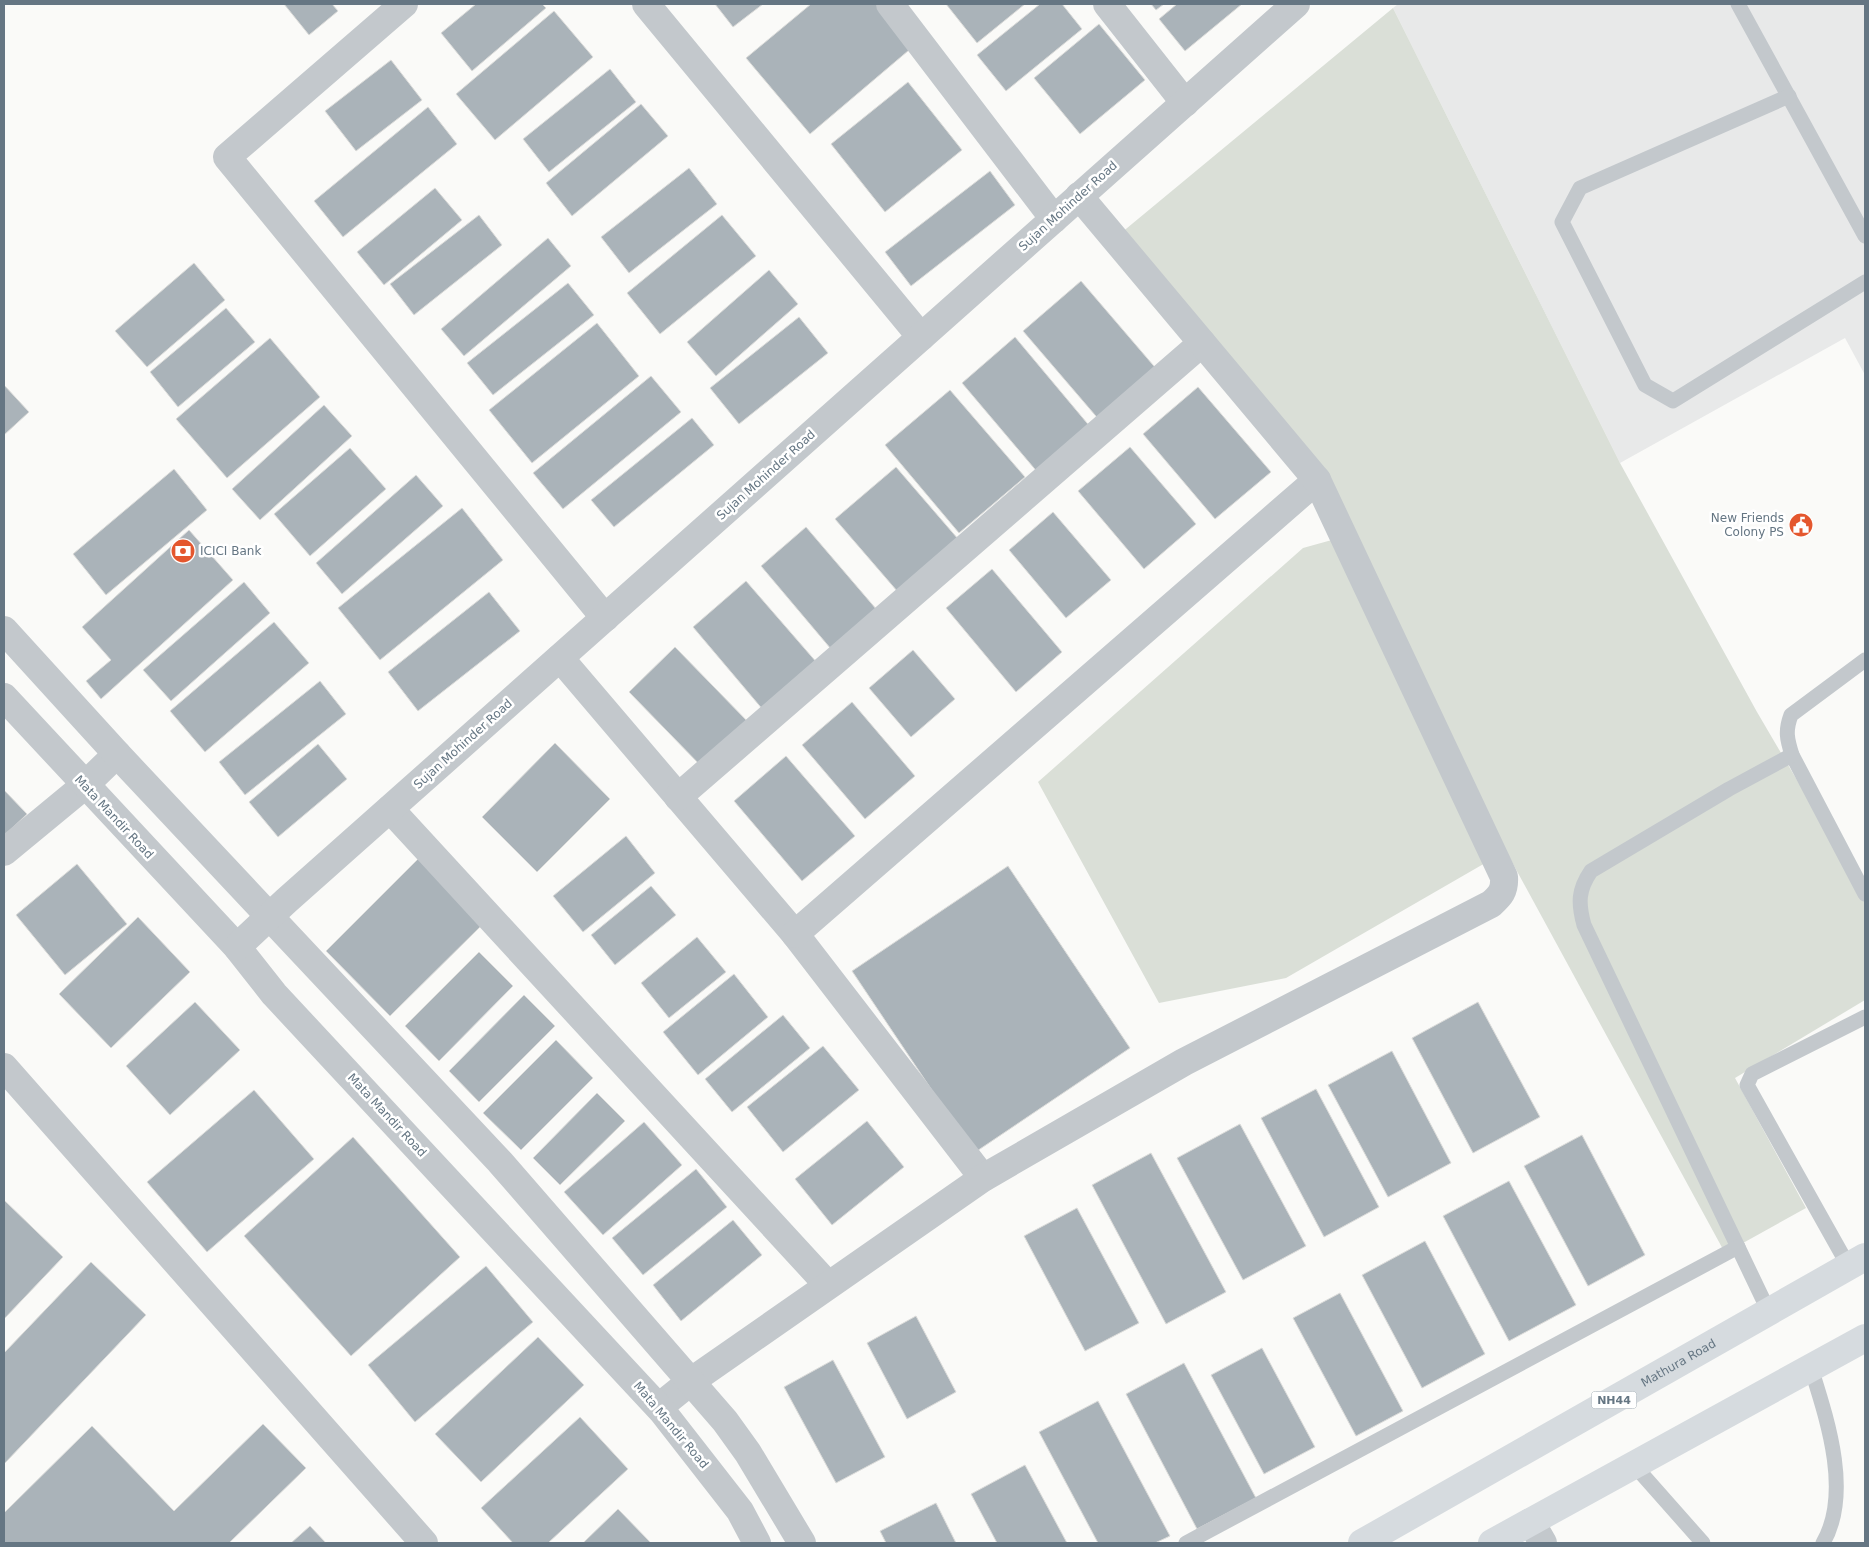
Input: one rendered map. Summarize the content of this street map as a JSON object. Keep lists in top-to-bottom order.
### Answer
{
  "streets": {
    "highway": ["Mathura Road", "NH44"],
    "street": ["Sujan Mohinder Road", "Mata Mandir Road"]
  },
  "crossings": [
    ["Sujan Mohinder Road", "Mata Mandir Road"]
  ],
  "places": {
    "public building": ["New Friends Colony PS"],
    "bank": ["ICICI Bank"]
  }
}
